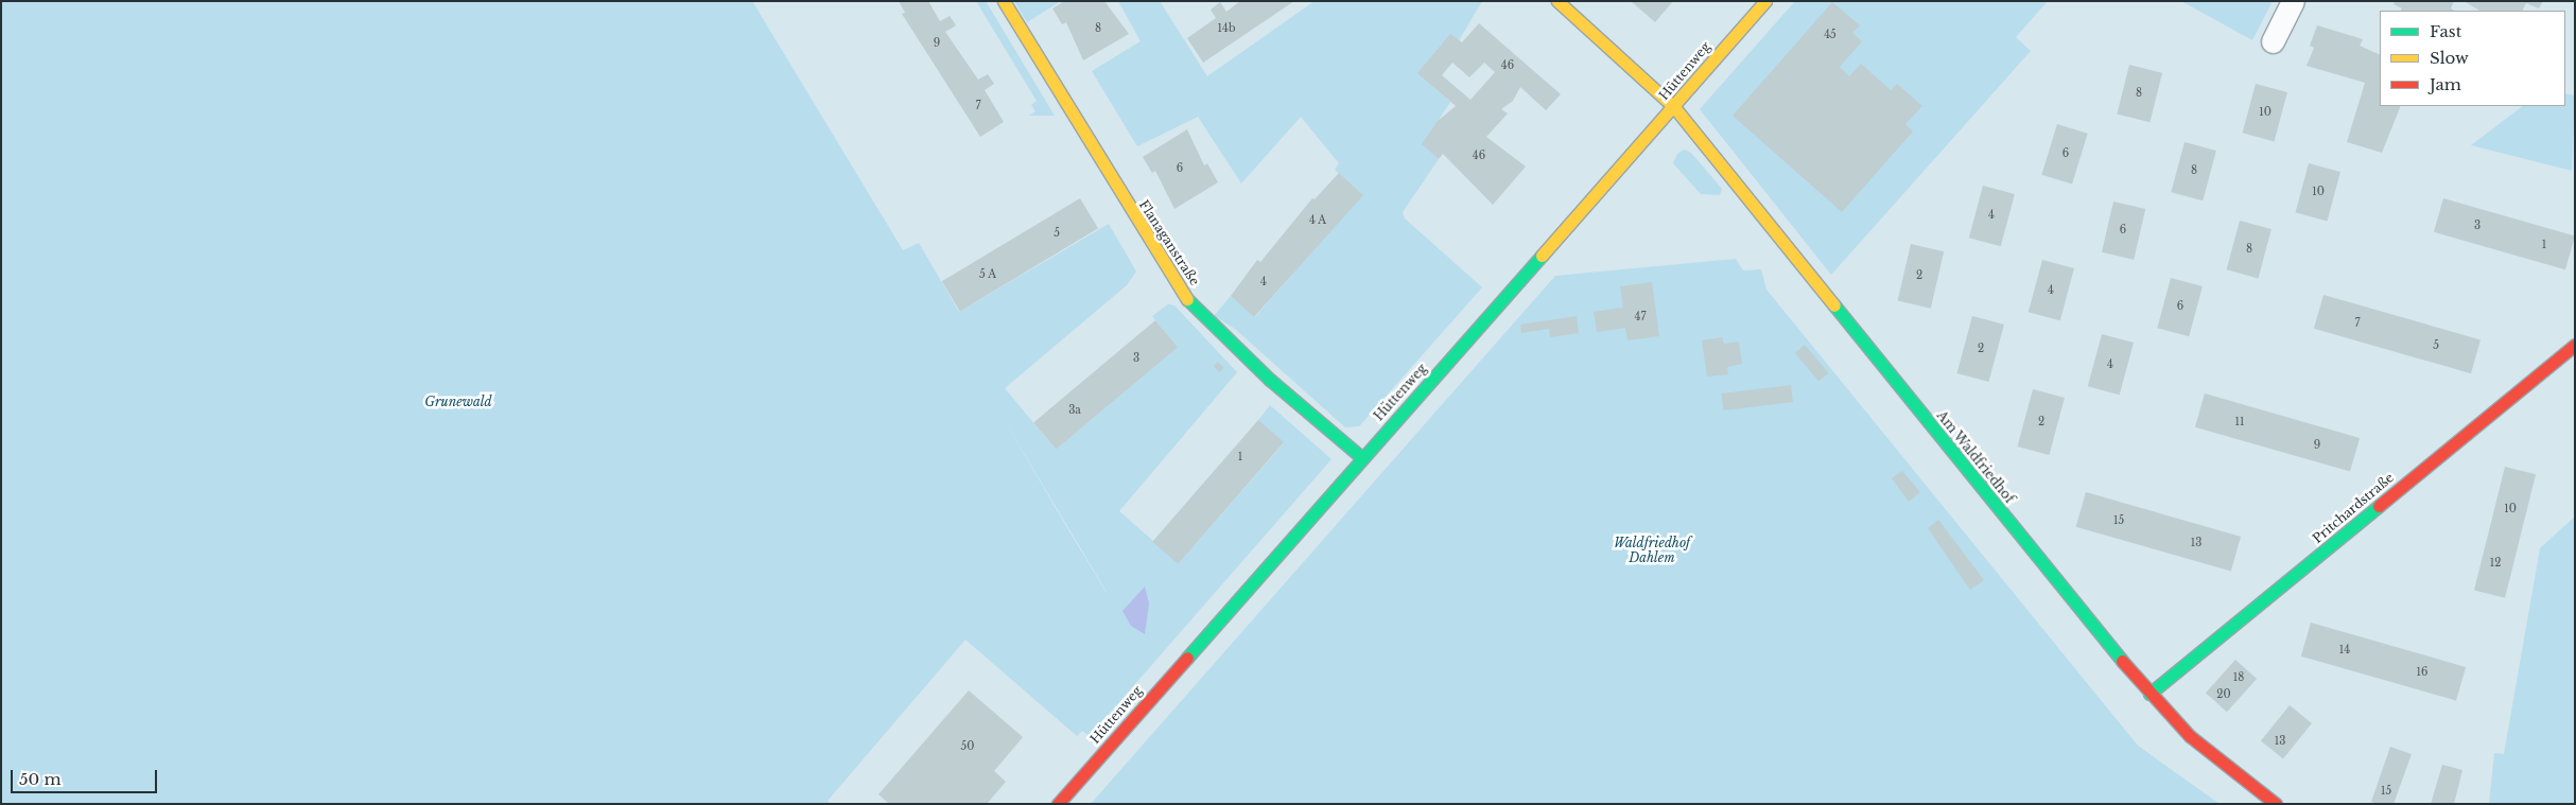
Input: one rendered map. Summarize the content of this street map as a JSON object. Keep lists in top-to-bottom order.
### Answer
{
  "streets": {
    "street": [
      "Hüttenweg",
      "Flanaganstraße",
      "Am Waldfriedhof",
      "Pritchardstraße"
    ]
  },
  "crossings": [
    ["Hüttenweg", "Flanaganstraße"],
    ["Hüttenweg", "Am Waldfriedhof"],
    ["Am Waldfriedhof", "Pritchardstraße"]
  ],
  "parks": ["Grunewald", "Waldfriedhof Dahlem"],
  "house_numbers": [
    "8",
    "14b",
    "45",
    "9",
    "46",
    "8",
    "7",
    "10",
    "6",
    "46",
    "6",
    "8",
    "10",
    "4",
    "4 A",
    "3",
    "6",
    "5",
    "1",
    "8",
    "5 A",
    "2",
    "4",
    "4",
    "6",
    "47",
    "7",
    "5",
    "2",
    "3",
    "4",
    "3a",
    "2",
    "11",
    "9",
    "1",
    "10",
    "15",
    "13",
    "12",
    "14",
    "16",
    "18",
    "20",
    "13",
    "50",
    "15"
  ],
  "legend": ["Fast", "Slow", "Jam"],
  "scale_bar": "50 m"
}
